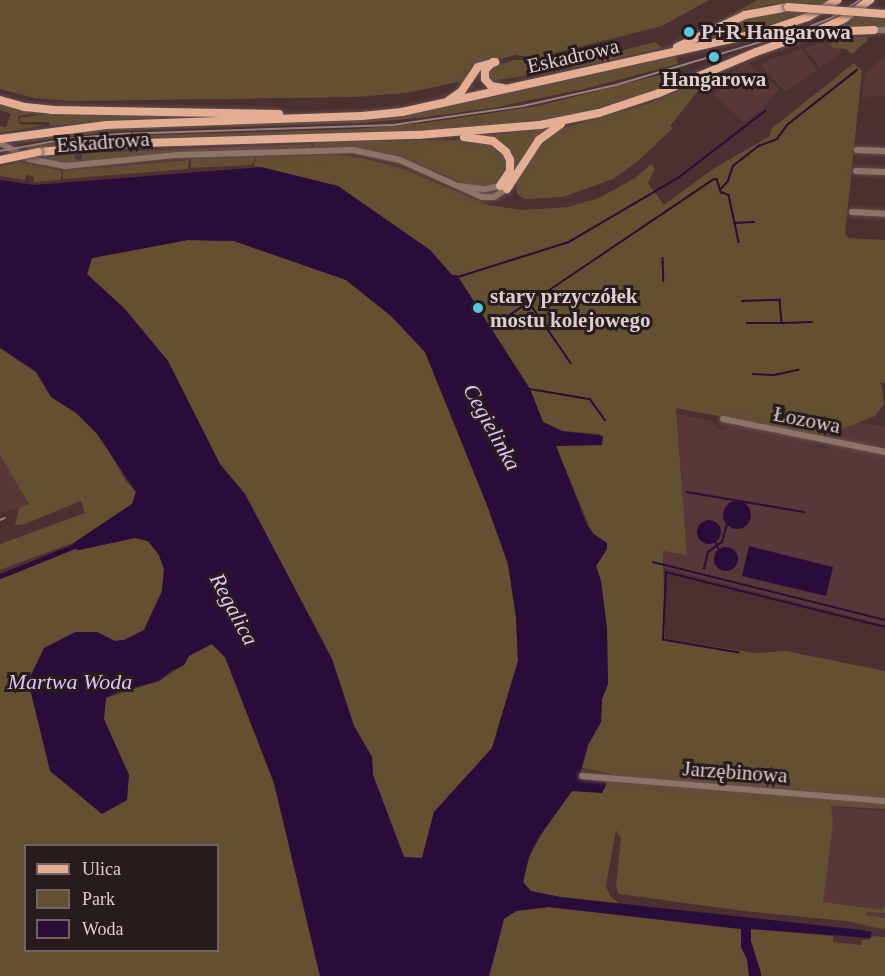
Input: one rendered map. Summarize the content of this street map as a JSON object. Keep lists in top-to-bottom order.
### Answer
{
  "streets": {
    "main road": ["Eskadrowa"],
    "street": ["Łozowa", "Jarzębinowa"]
  },
  "water": ["Cegielinka", "Regalica", "Martwa Woda"],
  "places": ["P+R Hangarowa", "Hangarowa", "stary przyczółek mostu kolejowego"],
  "legend": ["Ulica", "Park", "Woda"]
}
